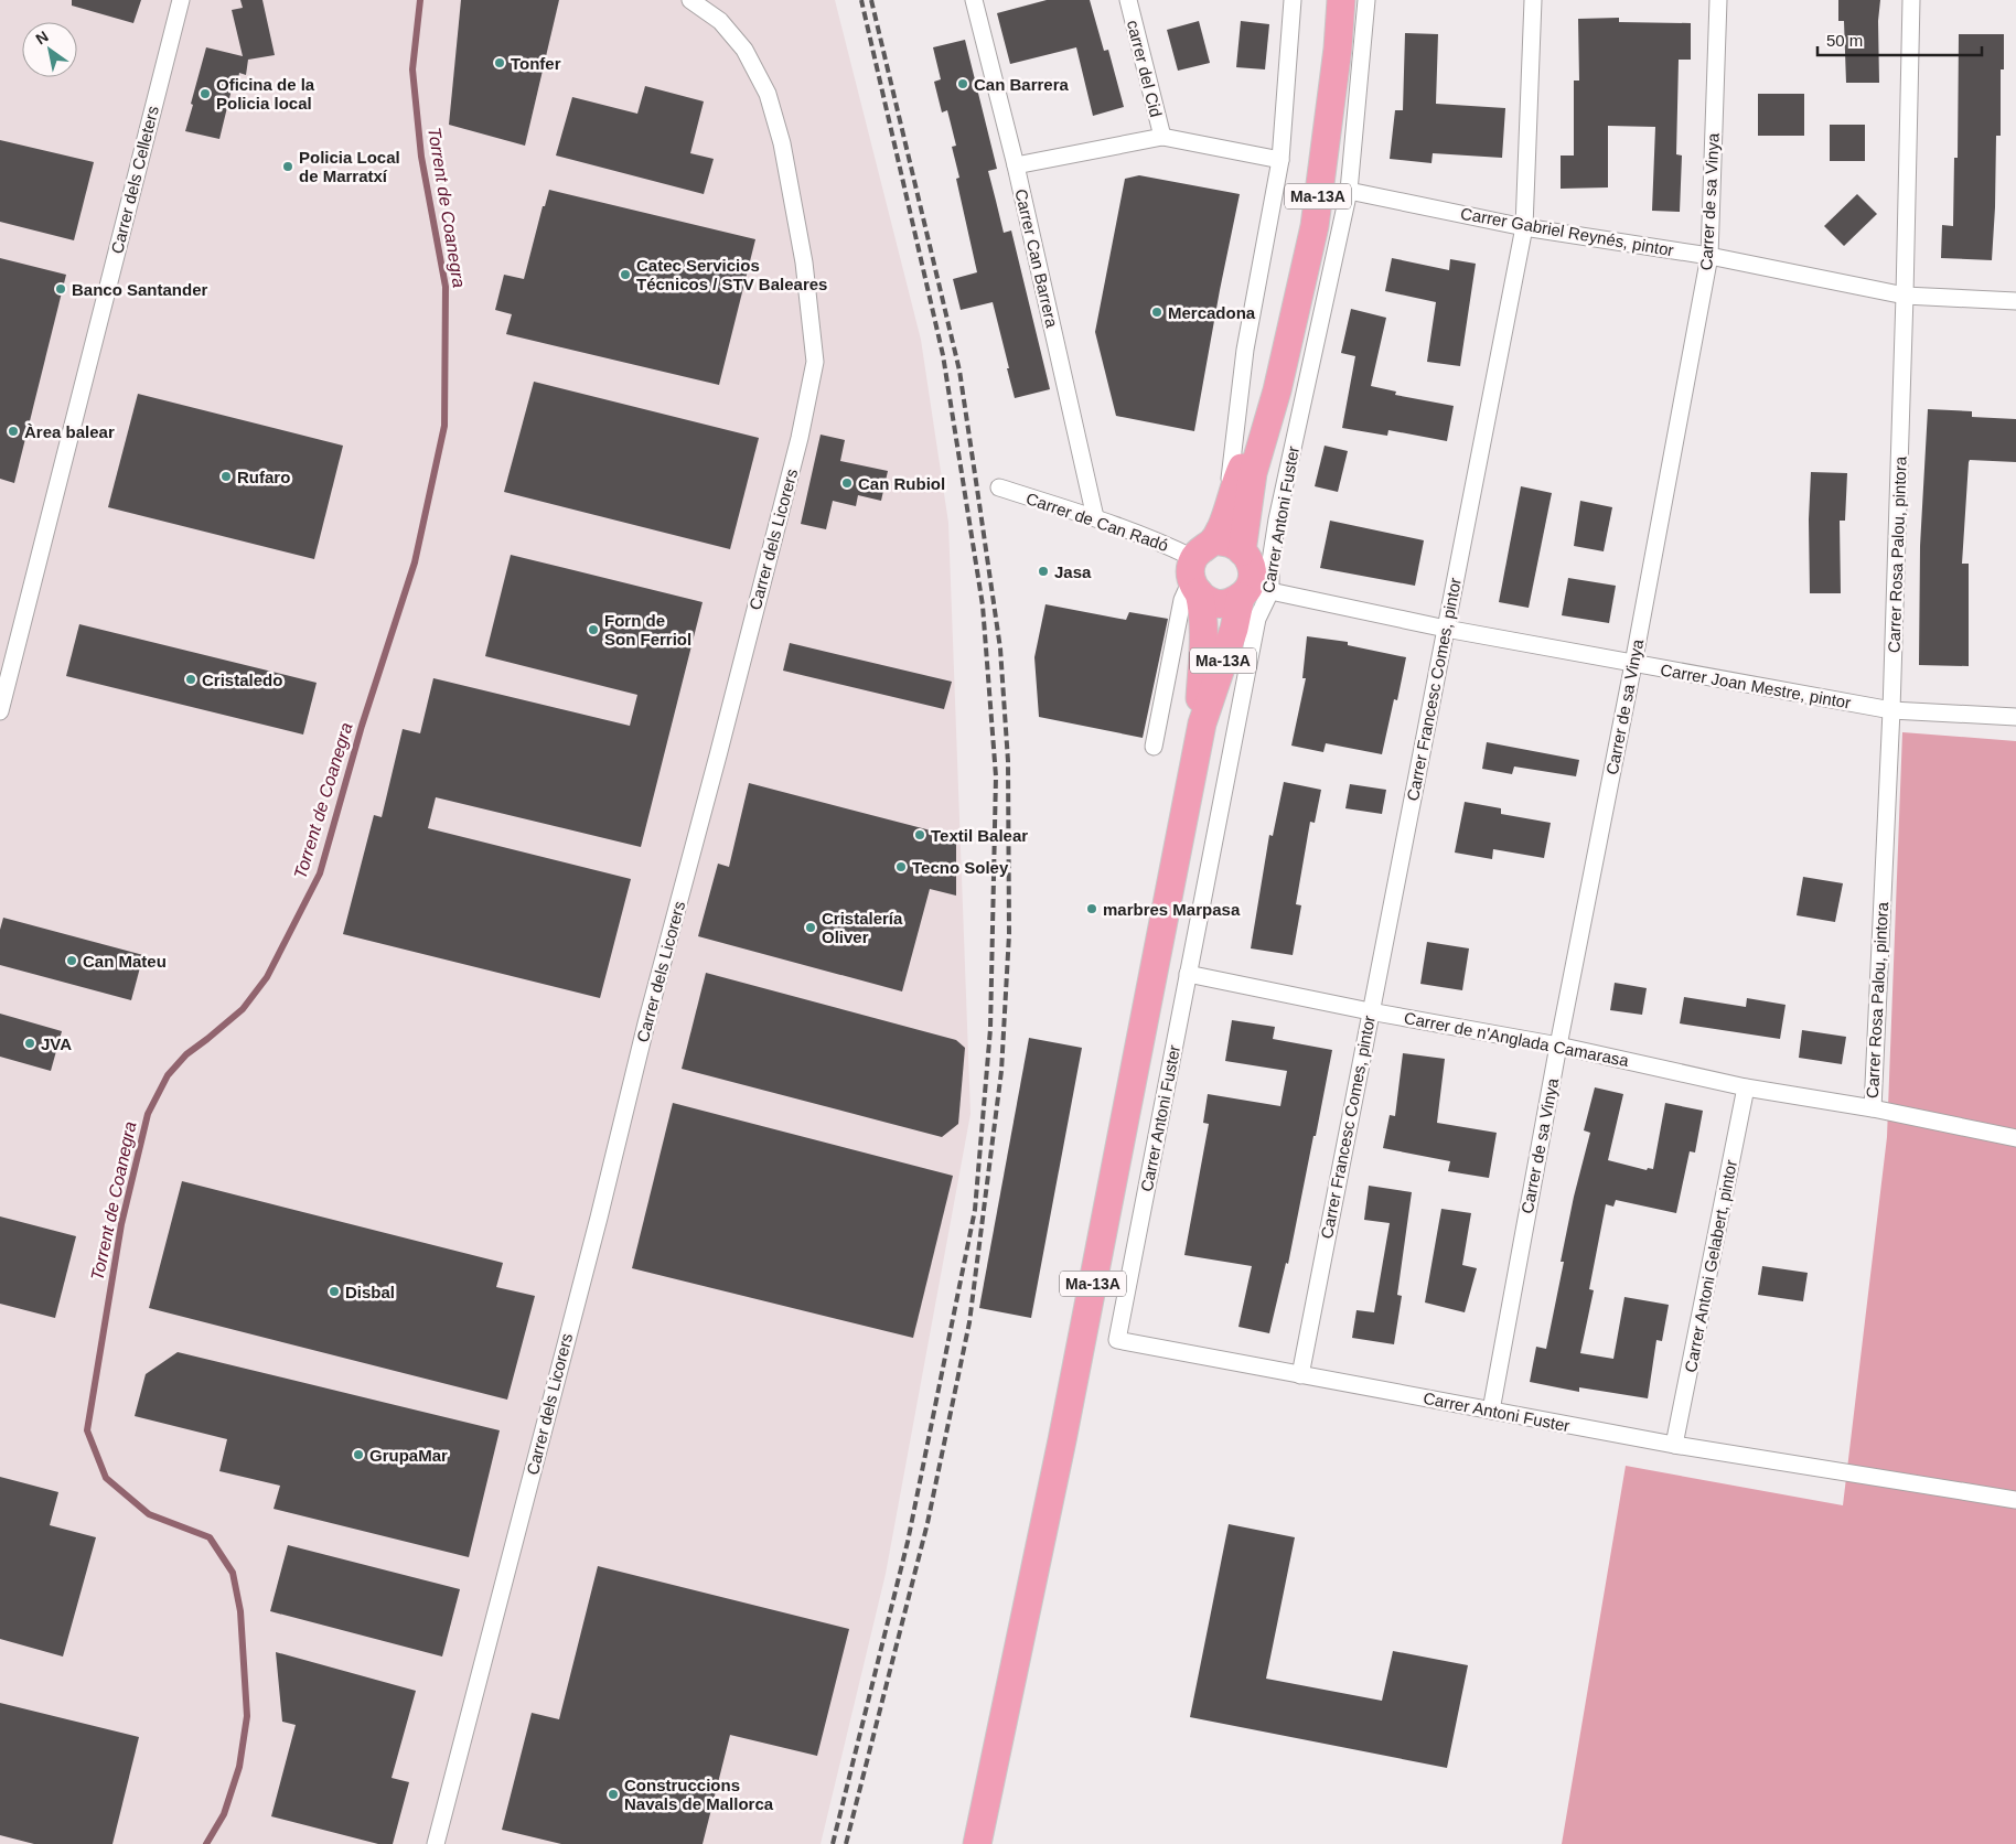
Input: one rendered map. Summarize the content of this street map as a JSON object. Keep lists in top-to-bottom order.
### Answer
{
  "streets": {
    "main road": ["Ma-13A"],
    "street": [
      "carrer del Cid",
      "Carrer dels Celleters",
      "Carrer de sa Vinya",
      "Carrer Gabriel Reynés, pintor",
      "Carrer Can Barrera",
      "Carrer Antoni Fuster",
      "Carrer de Can Radó",
      "Carrer dels Licorers",
      "Carrer Rosa Palou, pintora",
      "Carrer Joan Mestre, pintor",
      "Carrer Francesc Comes, pintor",
      "Carrer de n'Anglada Camarasa",
      "Carrer Antoni Gelabert, pintor"
    ]
  },
  "crossings": [
    ["Ma-13A", "Carrer de Can Radó"],
    ["Carrer de sa Vinya", "Carrer Gabriel Reynés, pintor"],
    ["Carrer de sa Vinya", "Carrer Antoni Fuster"],
    ["Carrer de sa Vinya", "Carrer Joan Mestre, pintor"],
    ["Carrer de sa Vinya", "Carrer de n'Anglada Camarasa"],
    ["Carrer Gabriel Reynés, pintor", "Carrer Antoni Fuster"],
    ["Carrer Gabriel Reynés, pintor", "Carrer Rosa Palou, pintora"],
    ["Carrer Gabriel Reynés, pintor", "Carrer Francesc Comes, pintor"],
    ["Carrer Can Barrera", "Carrer de Can Radó"],
    ["Carrer Antoni Fuster", "Carrer Joan Mestre, pintor"],
    ["Carrer Antoni Fuster", "Carrer Francesc Comes, pintor"],
    ["Carrer Antoni Fuster", "Carrer de n'Anglada Camarasa"],
    ["Carrer Antoni Fuster", "Carrer Antoni Gelabert, pintor"],
    ["Carrer Rosa Palou, pintora", "Carrer Joan Mestre, pintor"],
    ["Carrer Rosa Palou, pintora", "Carrer de n'Anglada Camarasa"],
    ["Carrer Joan Mestre, pintor", "Carrer Francesc Comes, pintor"],
    ["Carrer Francesc Comes, pintor", "Carrer de n'Anglada Camarasa"],
    ["Carrer de n'Anglada Camarasa", "Carrer Antoni Gelabert, pintor"]
  ],
  "water": ["Torrent de Coanegra"],
  "places": [
    "Tonfer",
    "Can Barrera",
    "Oficina de la Policia local",
    "Policia Local de Marratxí",
    "Catec Servicios Técnicos / STV Baleares",
    "Banco Santander",
    "Mercadona",
    "Àrea balear",
    "Rufaro",
    "Can Rubiol",
    "Jasa",
    "Forn de Son Ferriol",
    "Cristaledo",
    "Textil Balear",
    "Tecno Soley",
    "marbres Marpasa",
    "Cristalería Oliver",
    "Can Mateu",
    "JVA",
    "Disbal",
    "GrupaMar",
    "Construccions Navals de Mallorca"
  ],
  "scale_bar": "50 m",
  "north": "top left"
}
